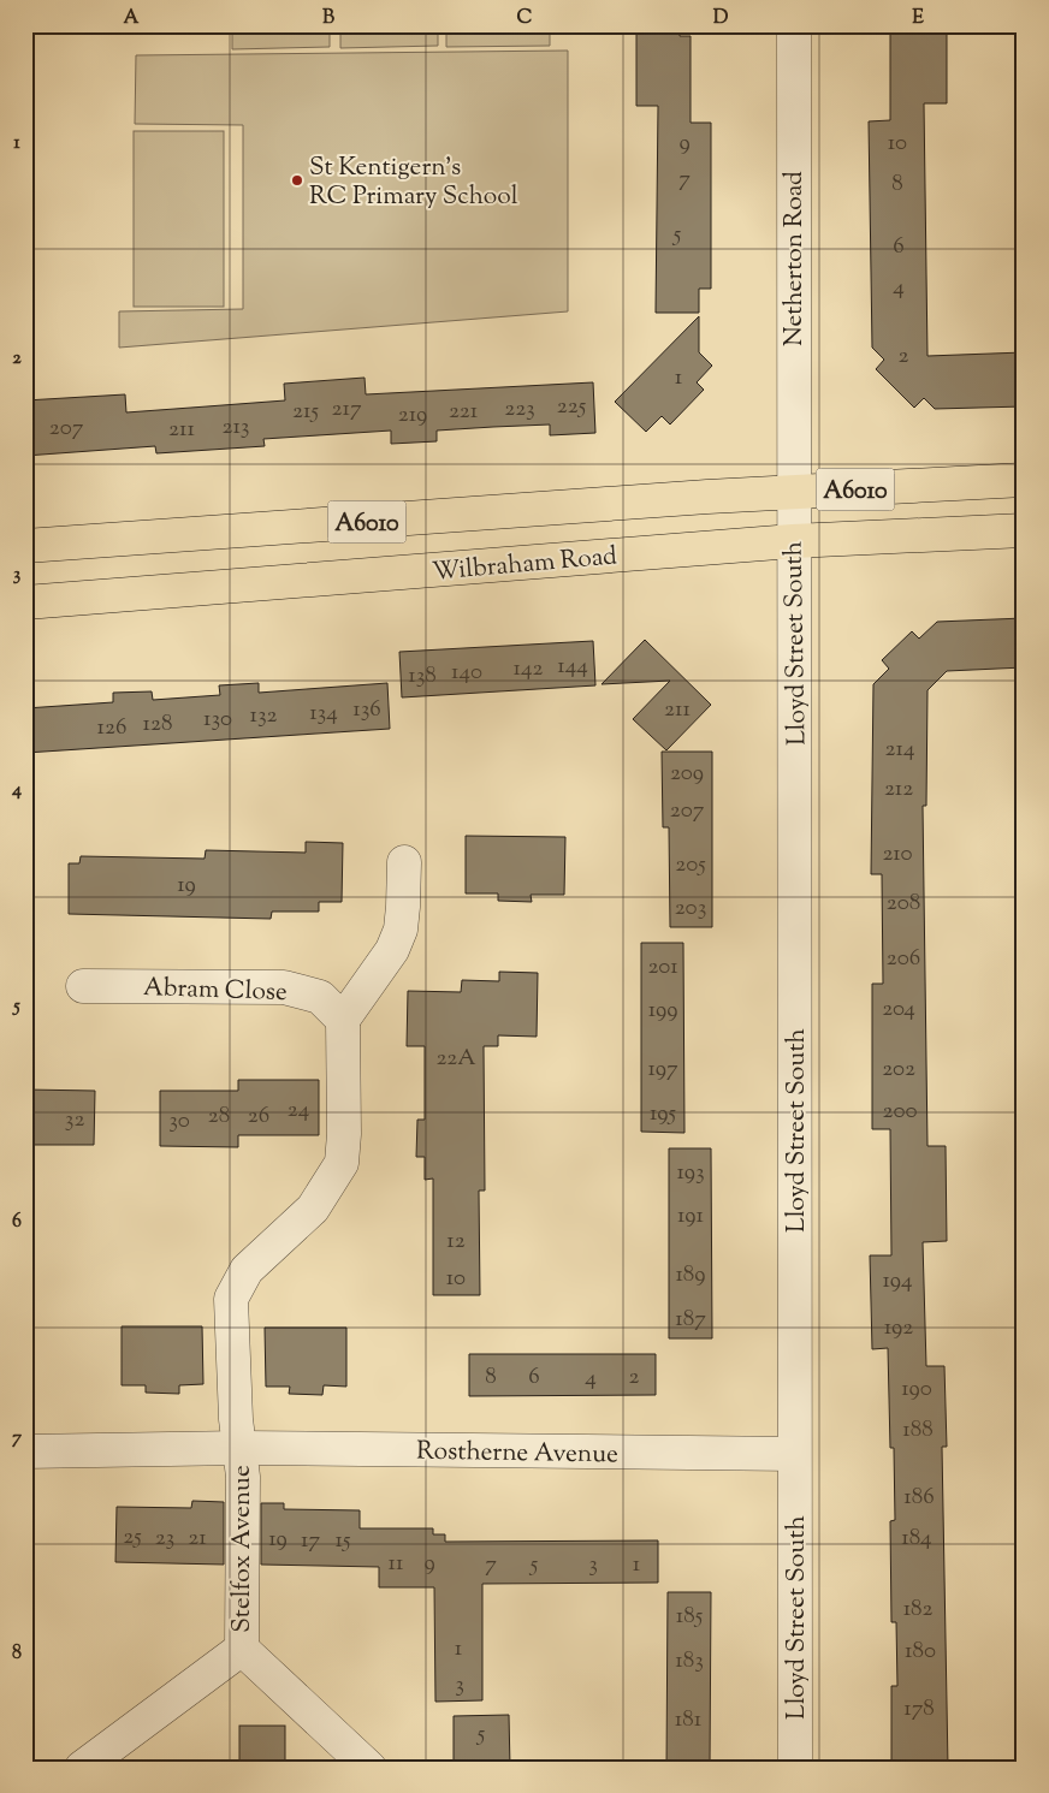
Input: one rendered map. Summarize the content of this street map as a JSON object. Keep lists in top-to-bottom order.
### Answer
{
  "streets": {
    "highway": ["A6010", "Wilbraham Road"],
    "street": [
      "Netherton Road",
      "Lloyd Street South",
      "Abram Close",
      "Rostherne Avenue",
      "Stelfox Avenue"
    ]
  },
  "crossings": [
    ["Netherton Road", "Wilbraham Road"],
    ["Netherton Road", "Lloyd Street South"],
    ["Wilbraham Road", "Lloyd Street South"],
    ["Lloyd Street South", "Rostherne Avenue"],
    ["Rostherne Avenue", "Stelfox Avenue"]
  ],
  "places": ["St Kentigern's RC Primary School"],
  "house_numbers": [
    "9",
    "10",
    "7",
    "8",
    "5",
    "6",
    "4",
    "2",
    "1",
    "225",
    "217",
    "223",
    "215",
    "221",
    "219",
    "213",
    "207",
    "211",
    "144",
    "142",
    "140",
    "138",
    "136",
    "211",
    "134",
    "132",
    "130",
    "128",
    "126",
    "214",
    "209",
    "212",
    "207",
    "210",
    "205",
    "19",
    "208",
    "203",
    "206",
    "201",
    "204",
    "199",
    "22A",
    "197",
    "202",
    "24",
    "200",
    "195",
    "28",
    "26",
    "32",
    "30",
    "193",
    "191",
    "12",
    "189",
    "10",
    "194",
    "187",
    "192",
    "8",
    "6",
    "2",
    "4",
    "190",
    "188",
    "186",
    "25",
    "23",
    "21",
    "184",
    "19",
    "17",
    "15",
    "11",
    "9",
    "7",
    "5",
    "3",
    "1",
    "182",
    "185",
    "1",
    "180",
    "183",
    "3",
    "178",
    "181",
    "5"
  ],
  "grid": {
    "columns": [
      "A",
      "B",
      "C",
      "D",
      "E"
    ],
    "rows": [
      "1",
      "2",
      "3",
      "4",
      "5",
      "6",
      "7",
      "8"
    ]
  }
}
